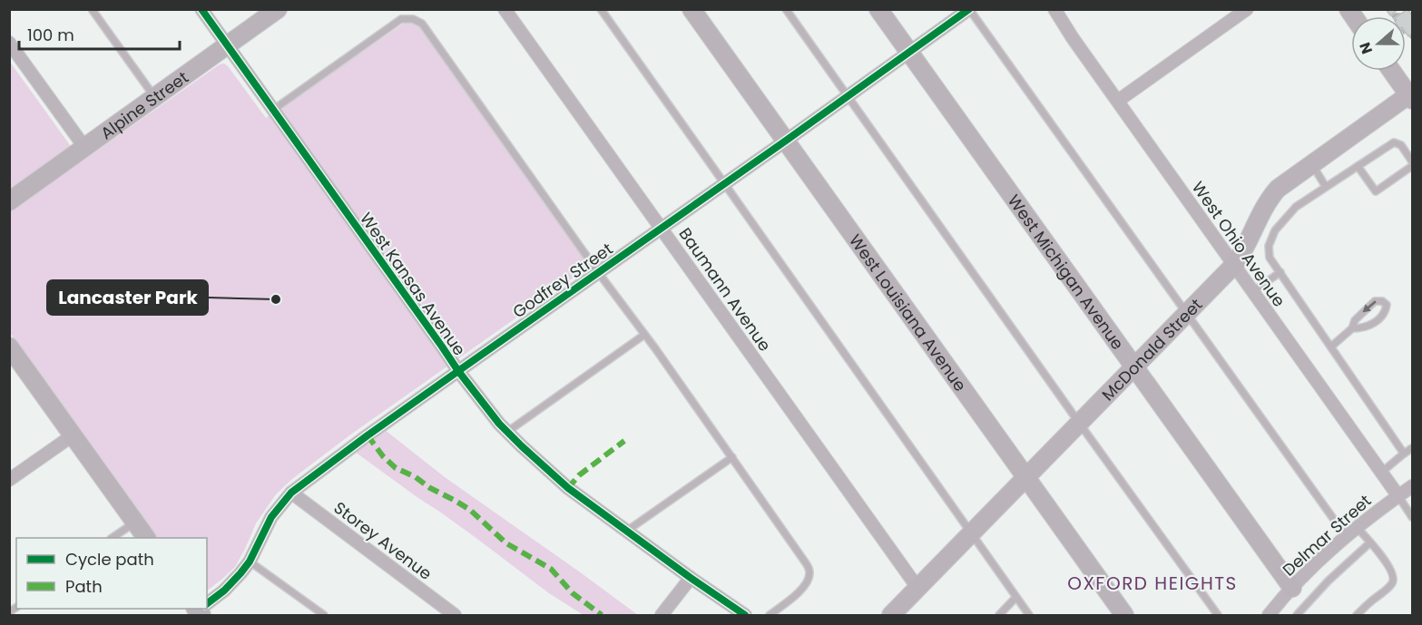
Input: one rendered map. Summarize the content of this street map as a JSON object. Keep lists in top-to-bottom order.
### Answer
{
  "streets": {
    "street": [
      "Alpine Street",
      "West Ohio Avenue",
      "West Michigan Avenue",
      "Godfrey Street",
      "West Kansas Avenue",
      "Baumann Avenue",
      "West Louisiana Avenue",
      "McDonald Street",
      "Delmar Street",
      "Storey Avenue"
    ]
  },
  "crossings": [
    ["Alpine Street", "West Kansas Avenue"],
    ["West Ohio Avenue", "McDonald Street"],
    ["West Ohio Avenue", "Delmar Street"],
    ["West Michigan Avenue", "Godfrey Street"],
    ["West Michigan Avenue", "McDonald Street"],
    ["West Michigan Avenue", "Delmar Street"],
    ["Godfrey Street", "West Kansas Avenue"],
    ["Godfrey Street", "Baumann Avenue"],
    ["Godfrey Street", "West Louisiana Avenue"],
    ["Godfrey Street", "Storey Avenue"],
    ["Baumann Avenue", "McDonald Street"],
    ["West Louisiana Avenue", "McDonald Street"]
  ],
  "districts": ["OXFORD HEIGHTS"],
  "places": ["Lancaster Park"],
  "legend": ["Cycle path", "Path"],
  "scale_bar": "100 m",
  "north": "left"
}
